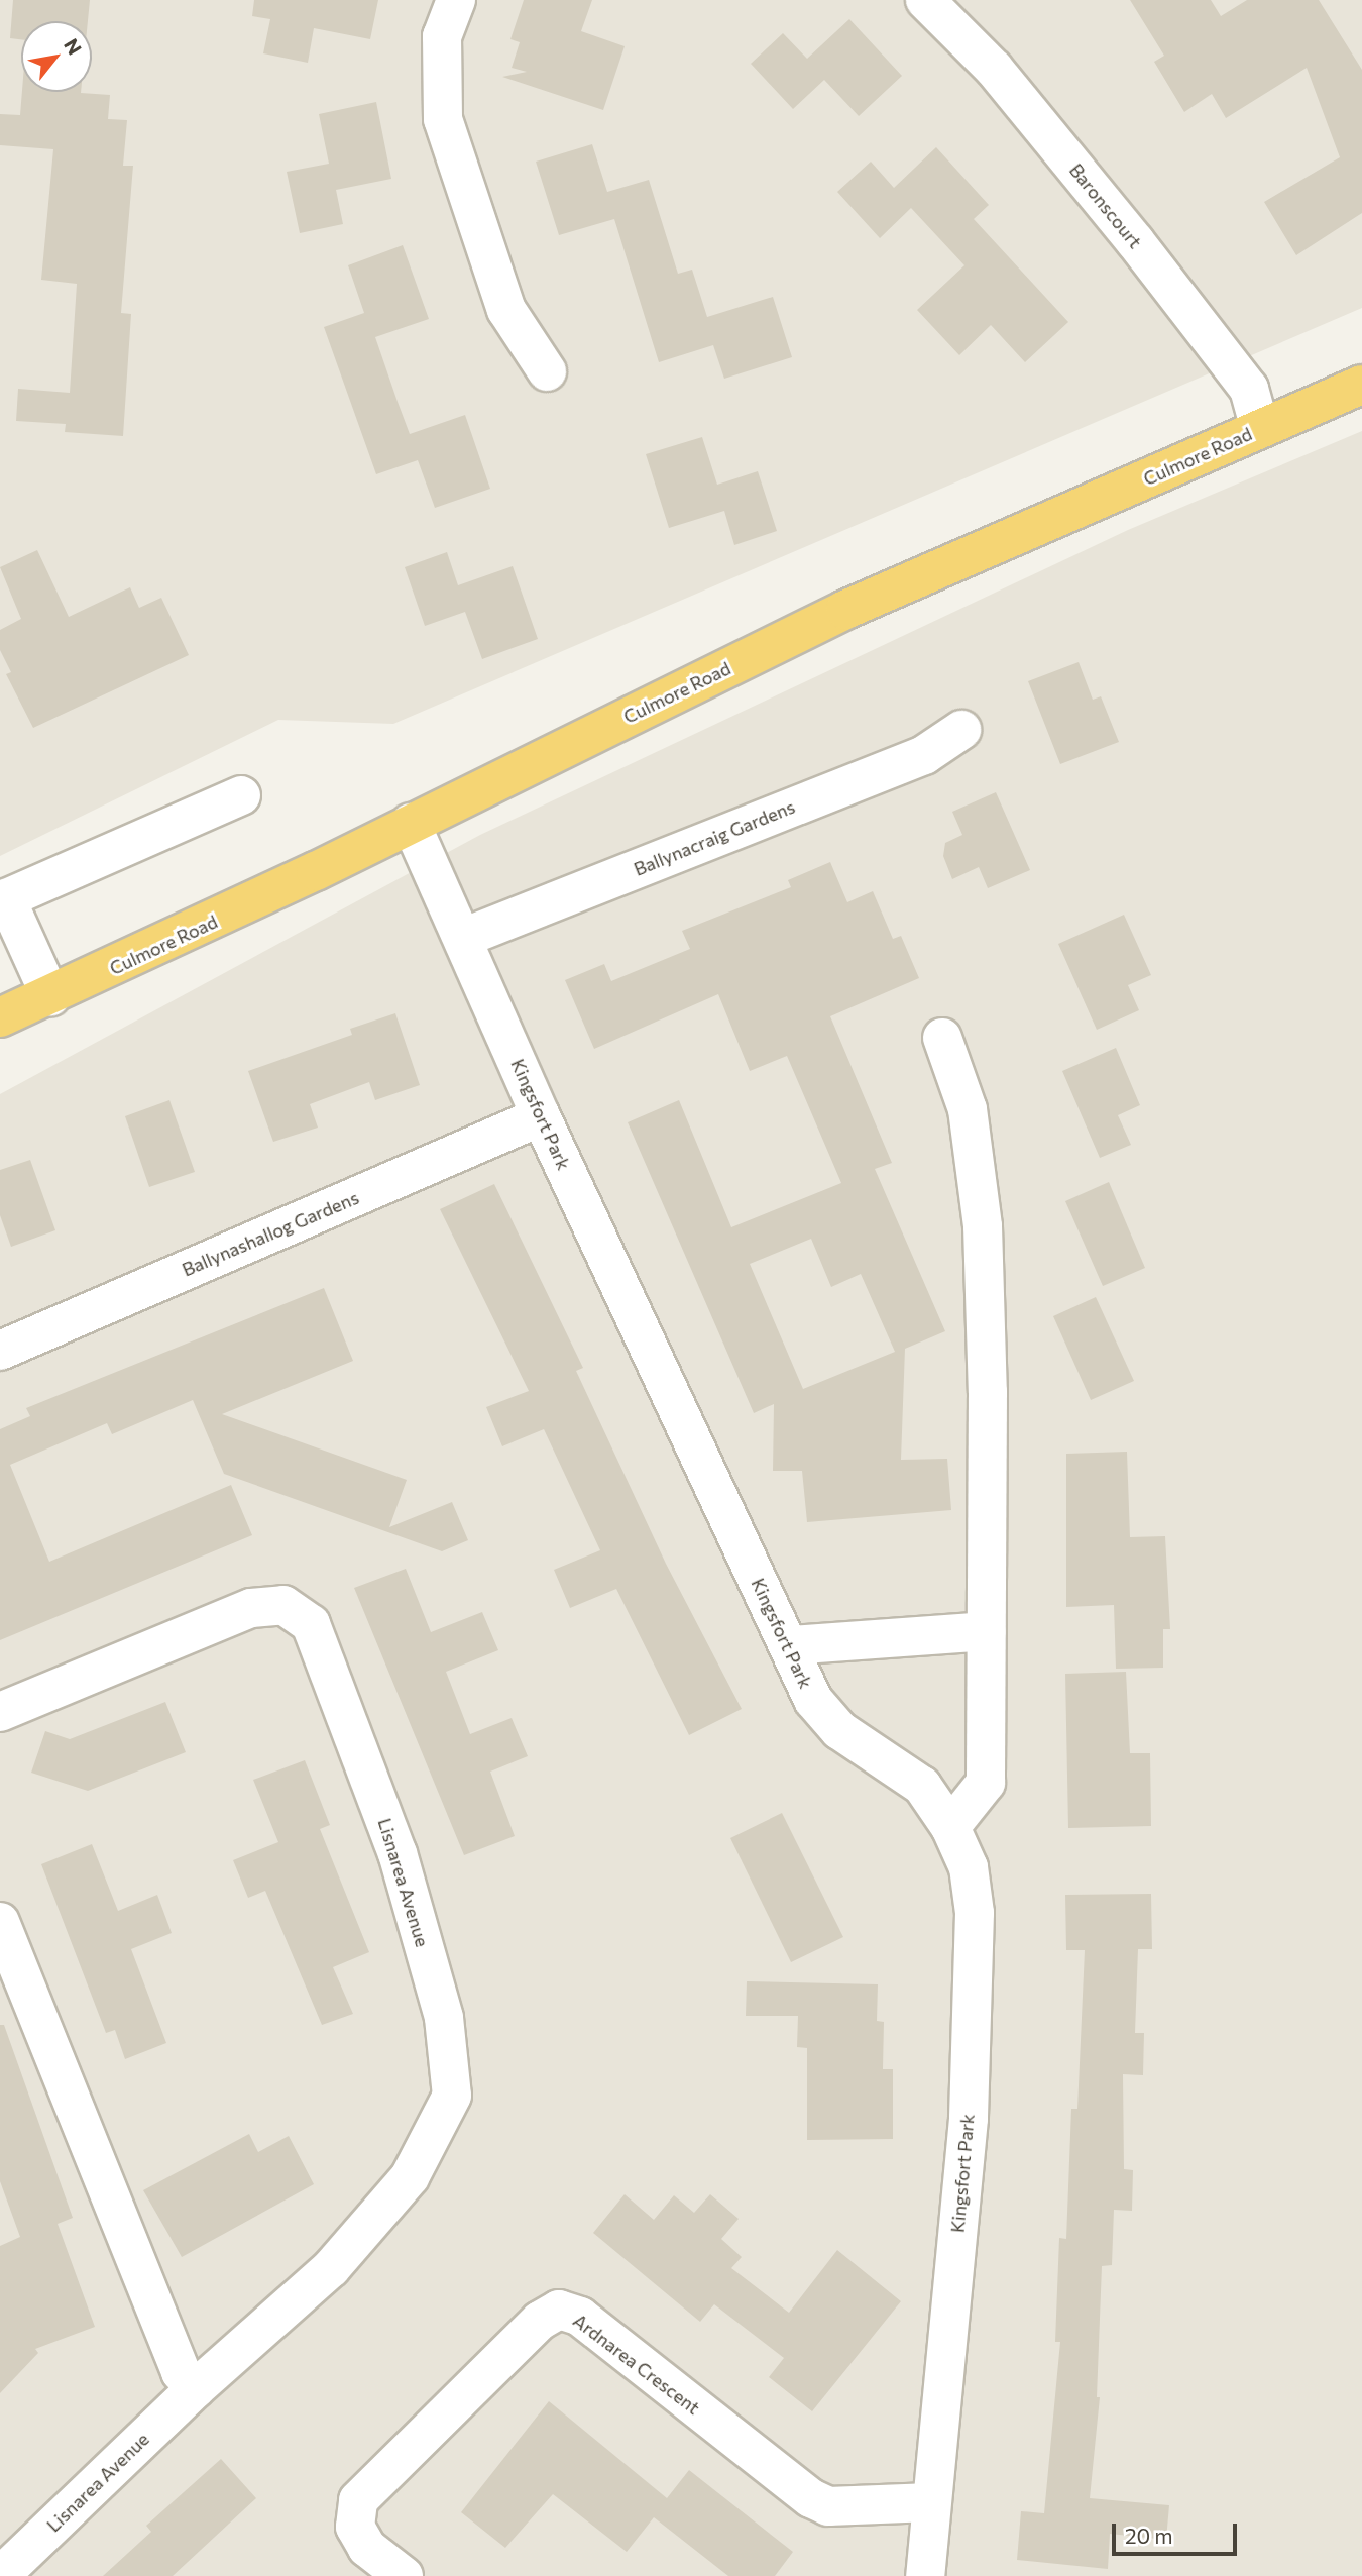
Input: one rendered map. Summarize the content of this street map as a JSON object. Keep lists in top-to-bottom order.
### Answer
{
  "streets": {
    "highway": ["Culmore Road"],
    "street": [
      "Baronscourt",
      "Ballynacraig Gardens",
      "Kingsfort Park",
      "Ballynashallog Gardens",
      "Lisnarea Avenue",
      "Ardnarea Crescent"
    ]
  },
  "crossings": [
    ["Baronscourt", "Culmore Road"],
    ["Culmore Road", "Kingsfort Park"],
    ["Ballynacraig Gardens", "Kingsfort Park"],
    ["Kingsfort Park", "Ballynashallog Gardens"],
    ["Kingsfort Park", "Ardnarea Crescent"]
  ],
  "scale_bar": "20 m",
  "north": "top right"
}
